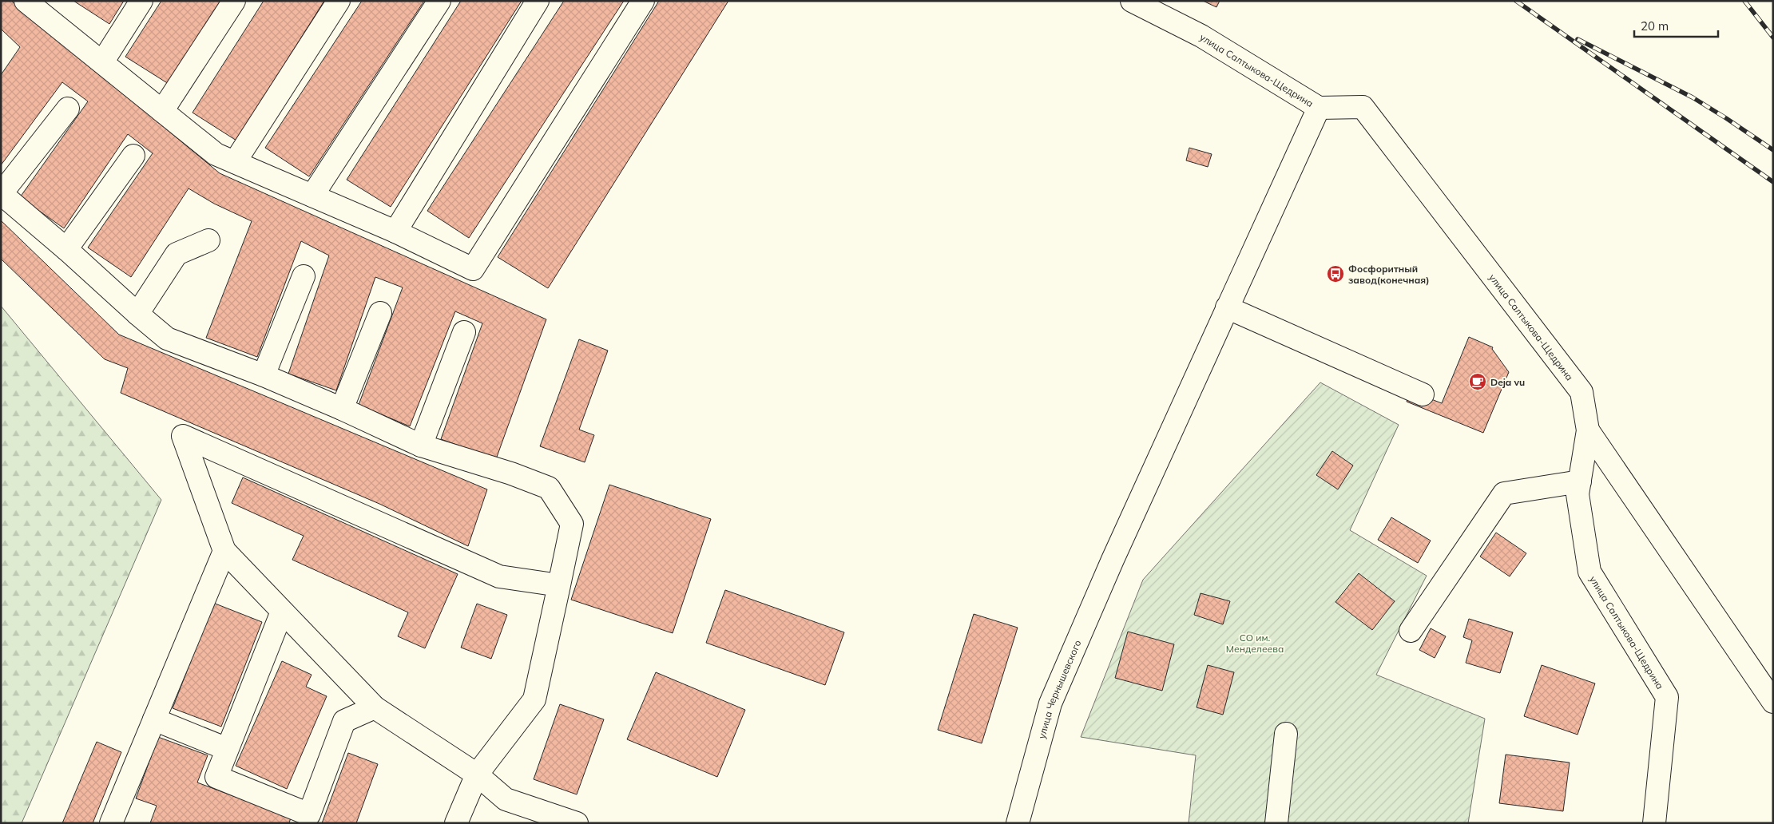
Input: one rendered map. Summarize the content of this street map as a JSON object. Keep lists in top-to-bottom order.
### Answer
{
  "streets": {
    "street": ["улица Салтыкова-Щедрина", "улица Чернышевского"]
  },
  "crossings": [
    ["улица Салтыкова-Щедрина", "улица Чернышевского"]
  ],
  "parks": ["СО им. Менделеева"],
  "places": {
    "bus stop": ["Фосфоритный завод(конечная)"],
    "cafe": ["Deja vu"]
  },
  "scale_bar": "20 m"
}
